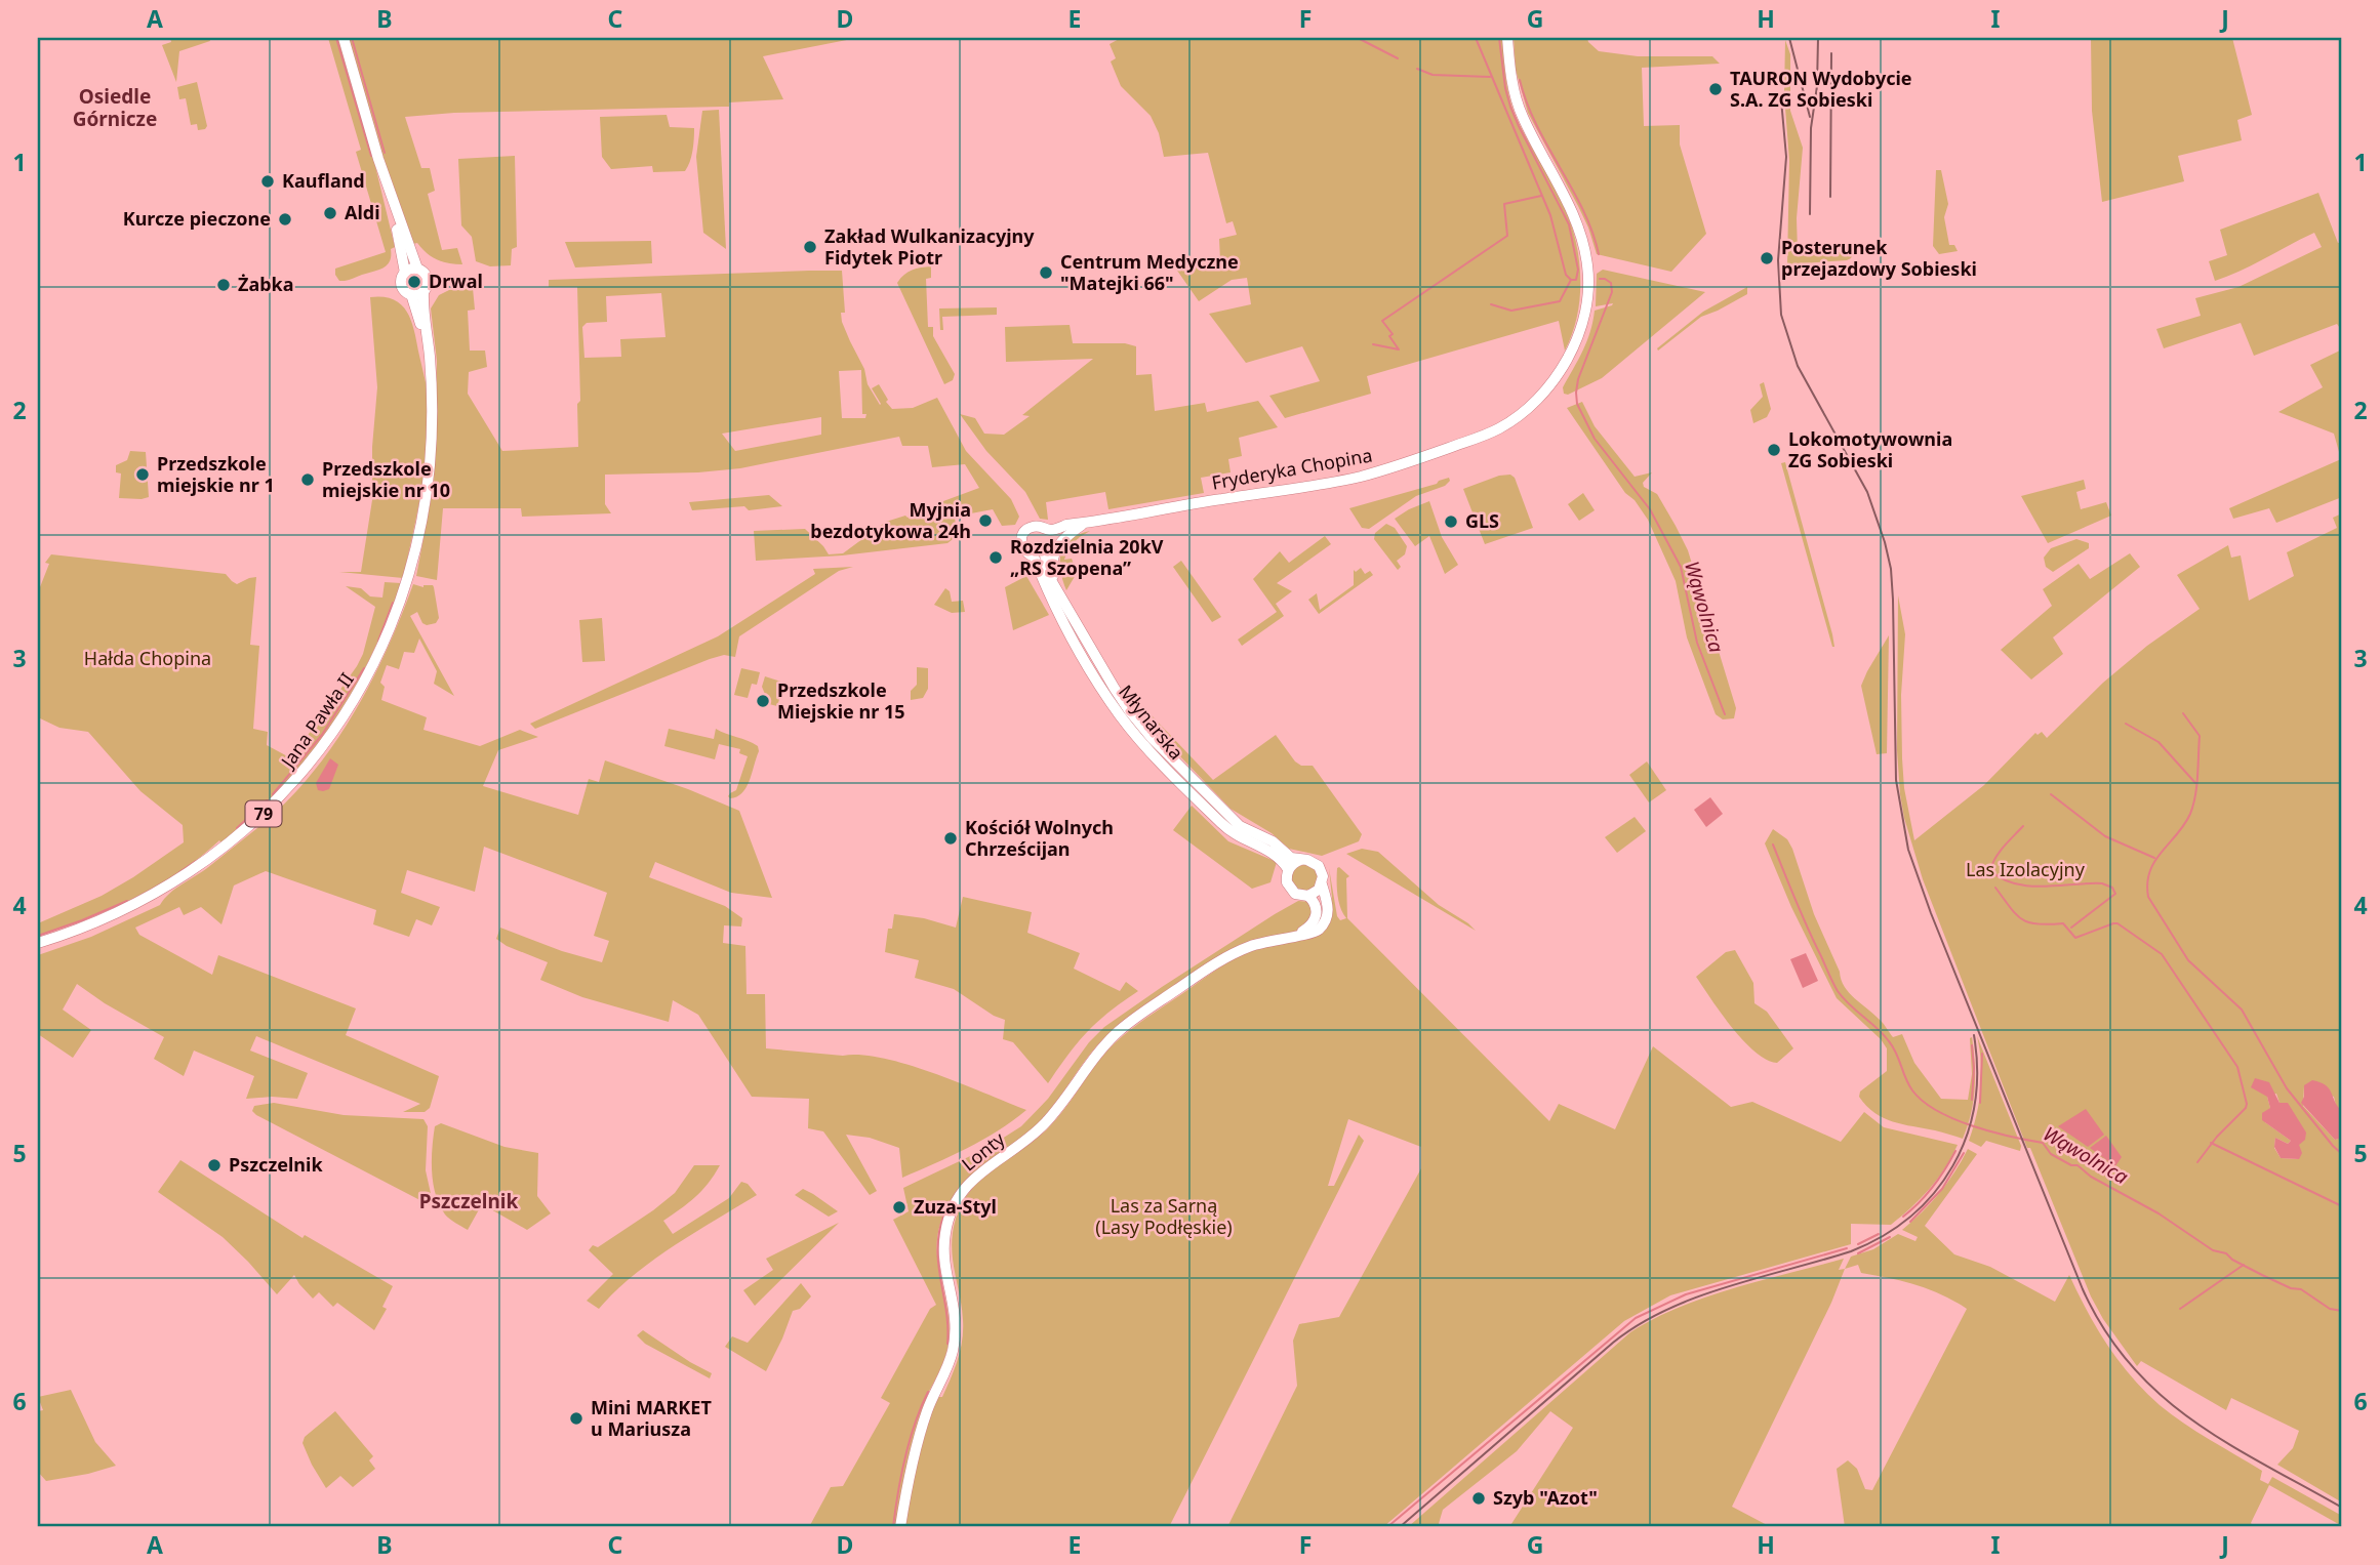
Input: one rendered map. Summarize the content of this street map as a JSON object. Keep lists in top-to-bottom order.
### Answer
{
  "streets": {
    "main road": [
      "Fryderyka Chopina",
      "Jana Pawła II",
      "Młynarska",
      "79",
      "Lonty"
    ]
  },
  "crossings": [
    ["Fryderyka Chopina", "Młynarska"],
    ["Młynarska", "Lonty"]
  ],
  "districts": ["Osiedle Górnicze", "Pszczelnik"],
  "water": ["Wąwolnica"],
  "parks": ["Hałda Chopina", "Las Izolacyjny", "Las za Sarną (Lasy Podłęskie)"],
  "places": [
    "TAURON Wydobycie S.A. ZG Sobieski",
    "Kaufland",
    "Aldi",
    "Kurcze pieczone",
    "Zakład Wulkanizacyjny Fidytek Piotr",
    "Posterunek przejazdowy Sobieski",
    "Centrum Medyczne \"Matejki 66\"",
    "Drwal",
    "Żabka",
    "Lokomotywownia ZG Sobieski",
    "Przedszkole miejskie nr 1",
    "Przedszkole miejskie nr 10",
    "Myjnia bezdotykowa 24h",
    "GLS",
    "Rozdzielnia 20kV „RS Szopena”",
    "Przedszkole Miejskie nr 15",
    "Kościół Wolnych Chrześcijan",
    "Pszczelnik",
    "Zuza-Styl",
    "Mini MARKET u Mariusza",
    "Szyb \"Azot\""
  ],
  "grid": {
    "columns": [
      "A",
      "B",
      "C",
      "D",
      "E",
      "F",
      "G",
      "H",
      "I",
      "J"
    ],
    "rows": [
      "1",
      "2",
      "3",
      "4",
      "5",
      "6"
    ]
  }
}
